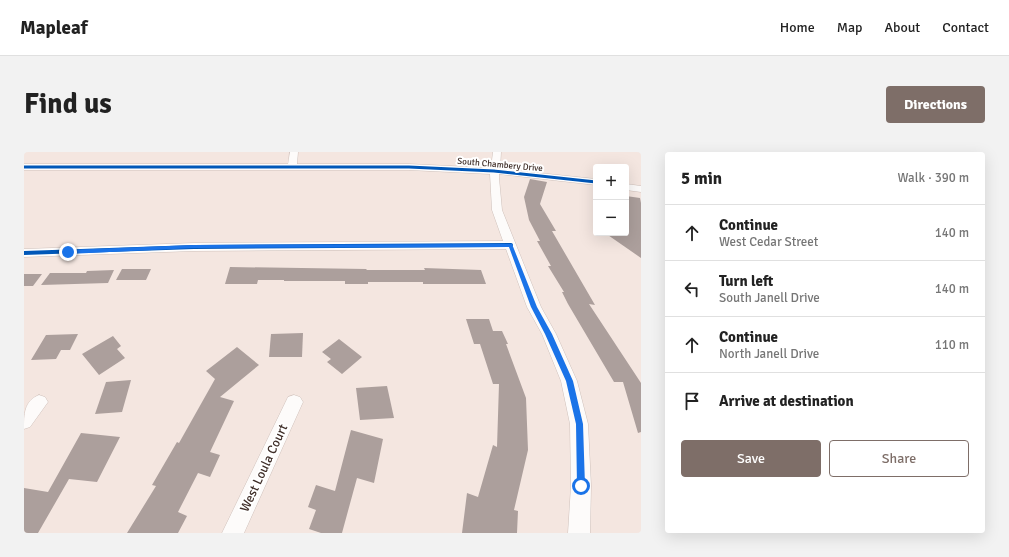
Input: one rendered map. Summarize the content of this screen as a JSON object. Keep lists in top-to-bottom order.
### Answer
{
  "streets": {
    "street": ["South Chambery Drive", "West Loula Court"]
  },
  "page": {
    "header": "Mapleaf",
    "nav": [
      "Home",
      "Map",
      "About",
      "Contact"
    ],
    "buttons": [
      "Directions",
      ["Save", "Share"]
    ],
    "title": "Find us",
    "heading": ["5 min", "Walk · 390 m"],
    "map_buttons": ["+", "−"],
    "list": [
      ["Continue", "West Cedar Street", "140 m"],
      ["Turn left", "South Janell Drive", "140 m"],
      ["Continue", "North Janell Drive", "110 m"],
      "Arrive at destination"
    ]
  }
}
